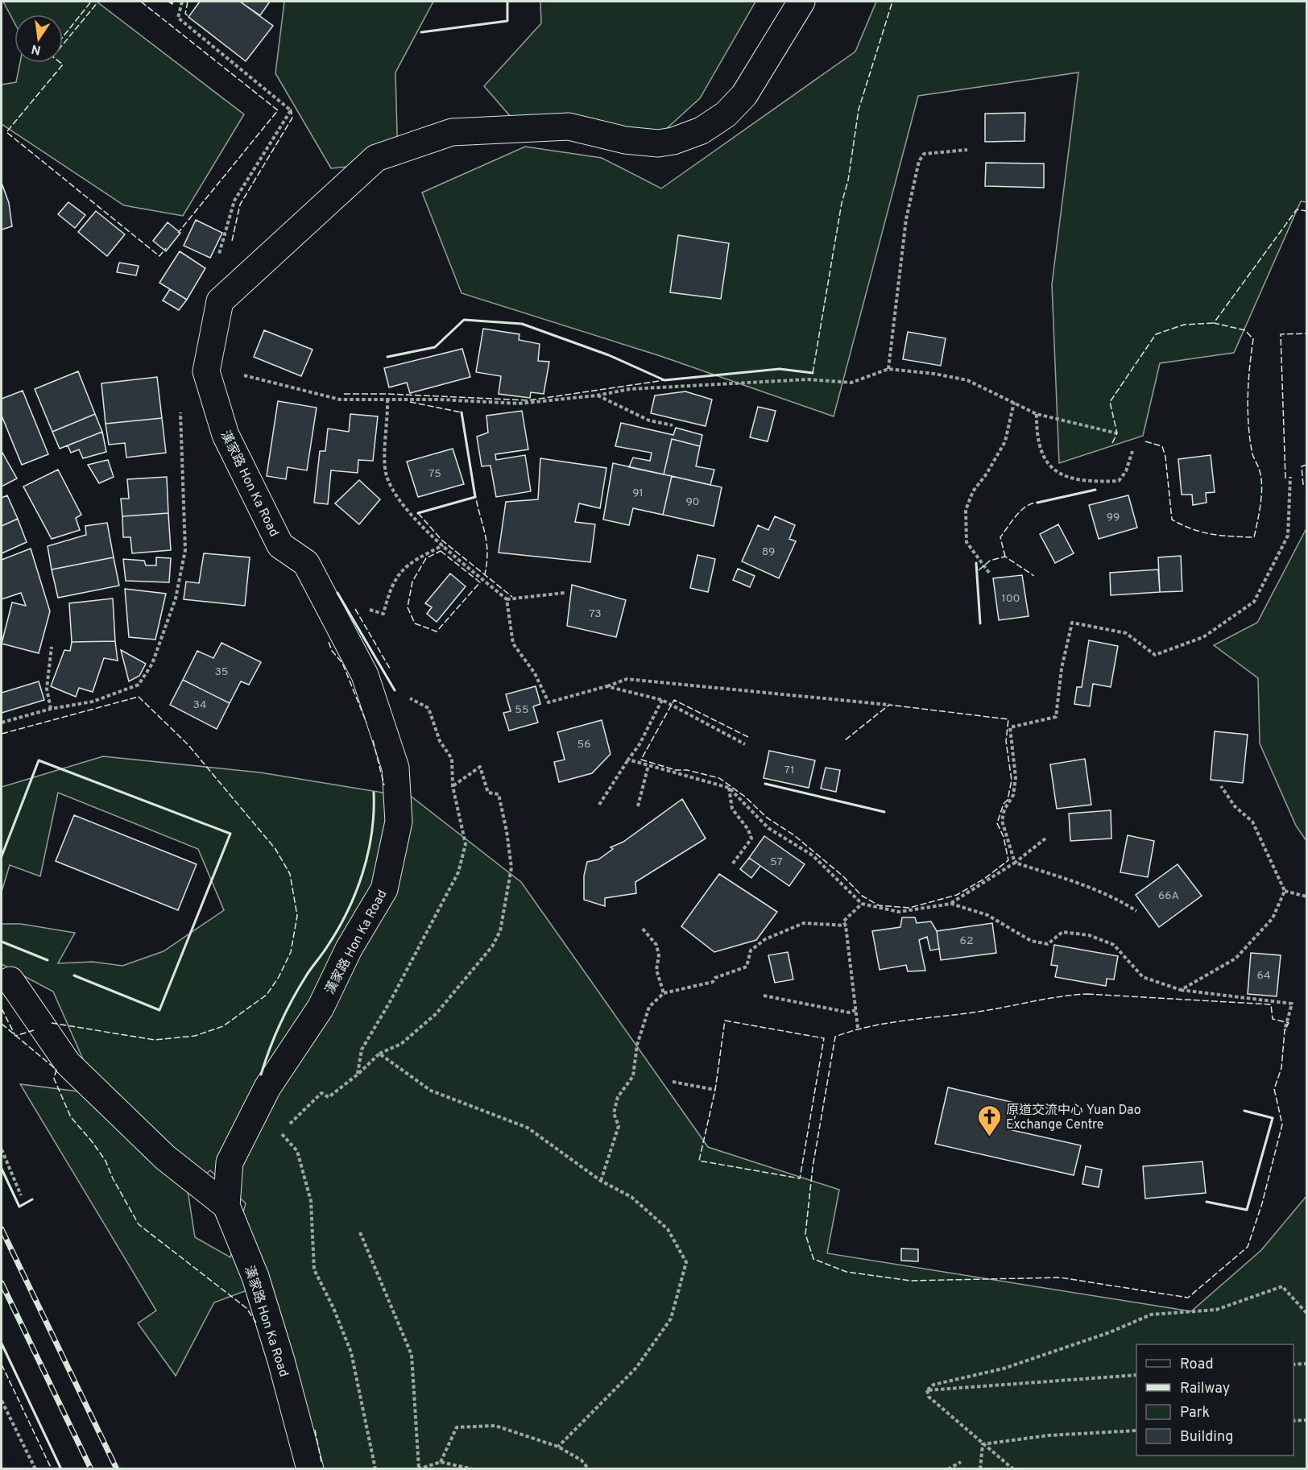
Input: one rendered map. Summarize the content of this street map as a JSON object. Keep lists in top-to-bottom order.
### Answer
{
  "streets": {
    "street": ["漢家路 Hon Ka Road"]
  },
  "places": {
    "church": ["原道交流中心 Yuan Dao Exchange Centre"]
  },
  "house_numbers": [
    "75",
    "91",
    "90",
    "99",
    "89",
    "100",
    "73",
    "35",
    "34",
    "55",
    "56",
    "71",
    "57",
    "66A",
    "62",
    "64"
  ],
  "legend": [
    "Road",
    "Railway",
    "Park",
    "Building"
  ],
  "north": "bottom"
}
